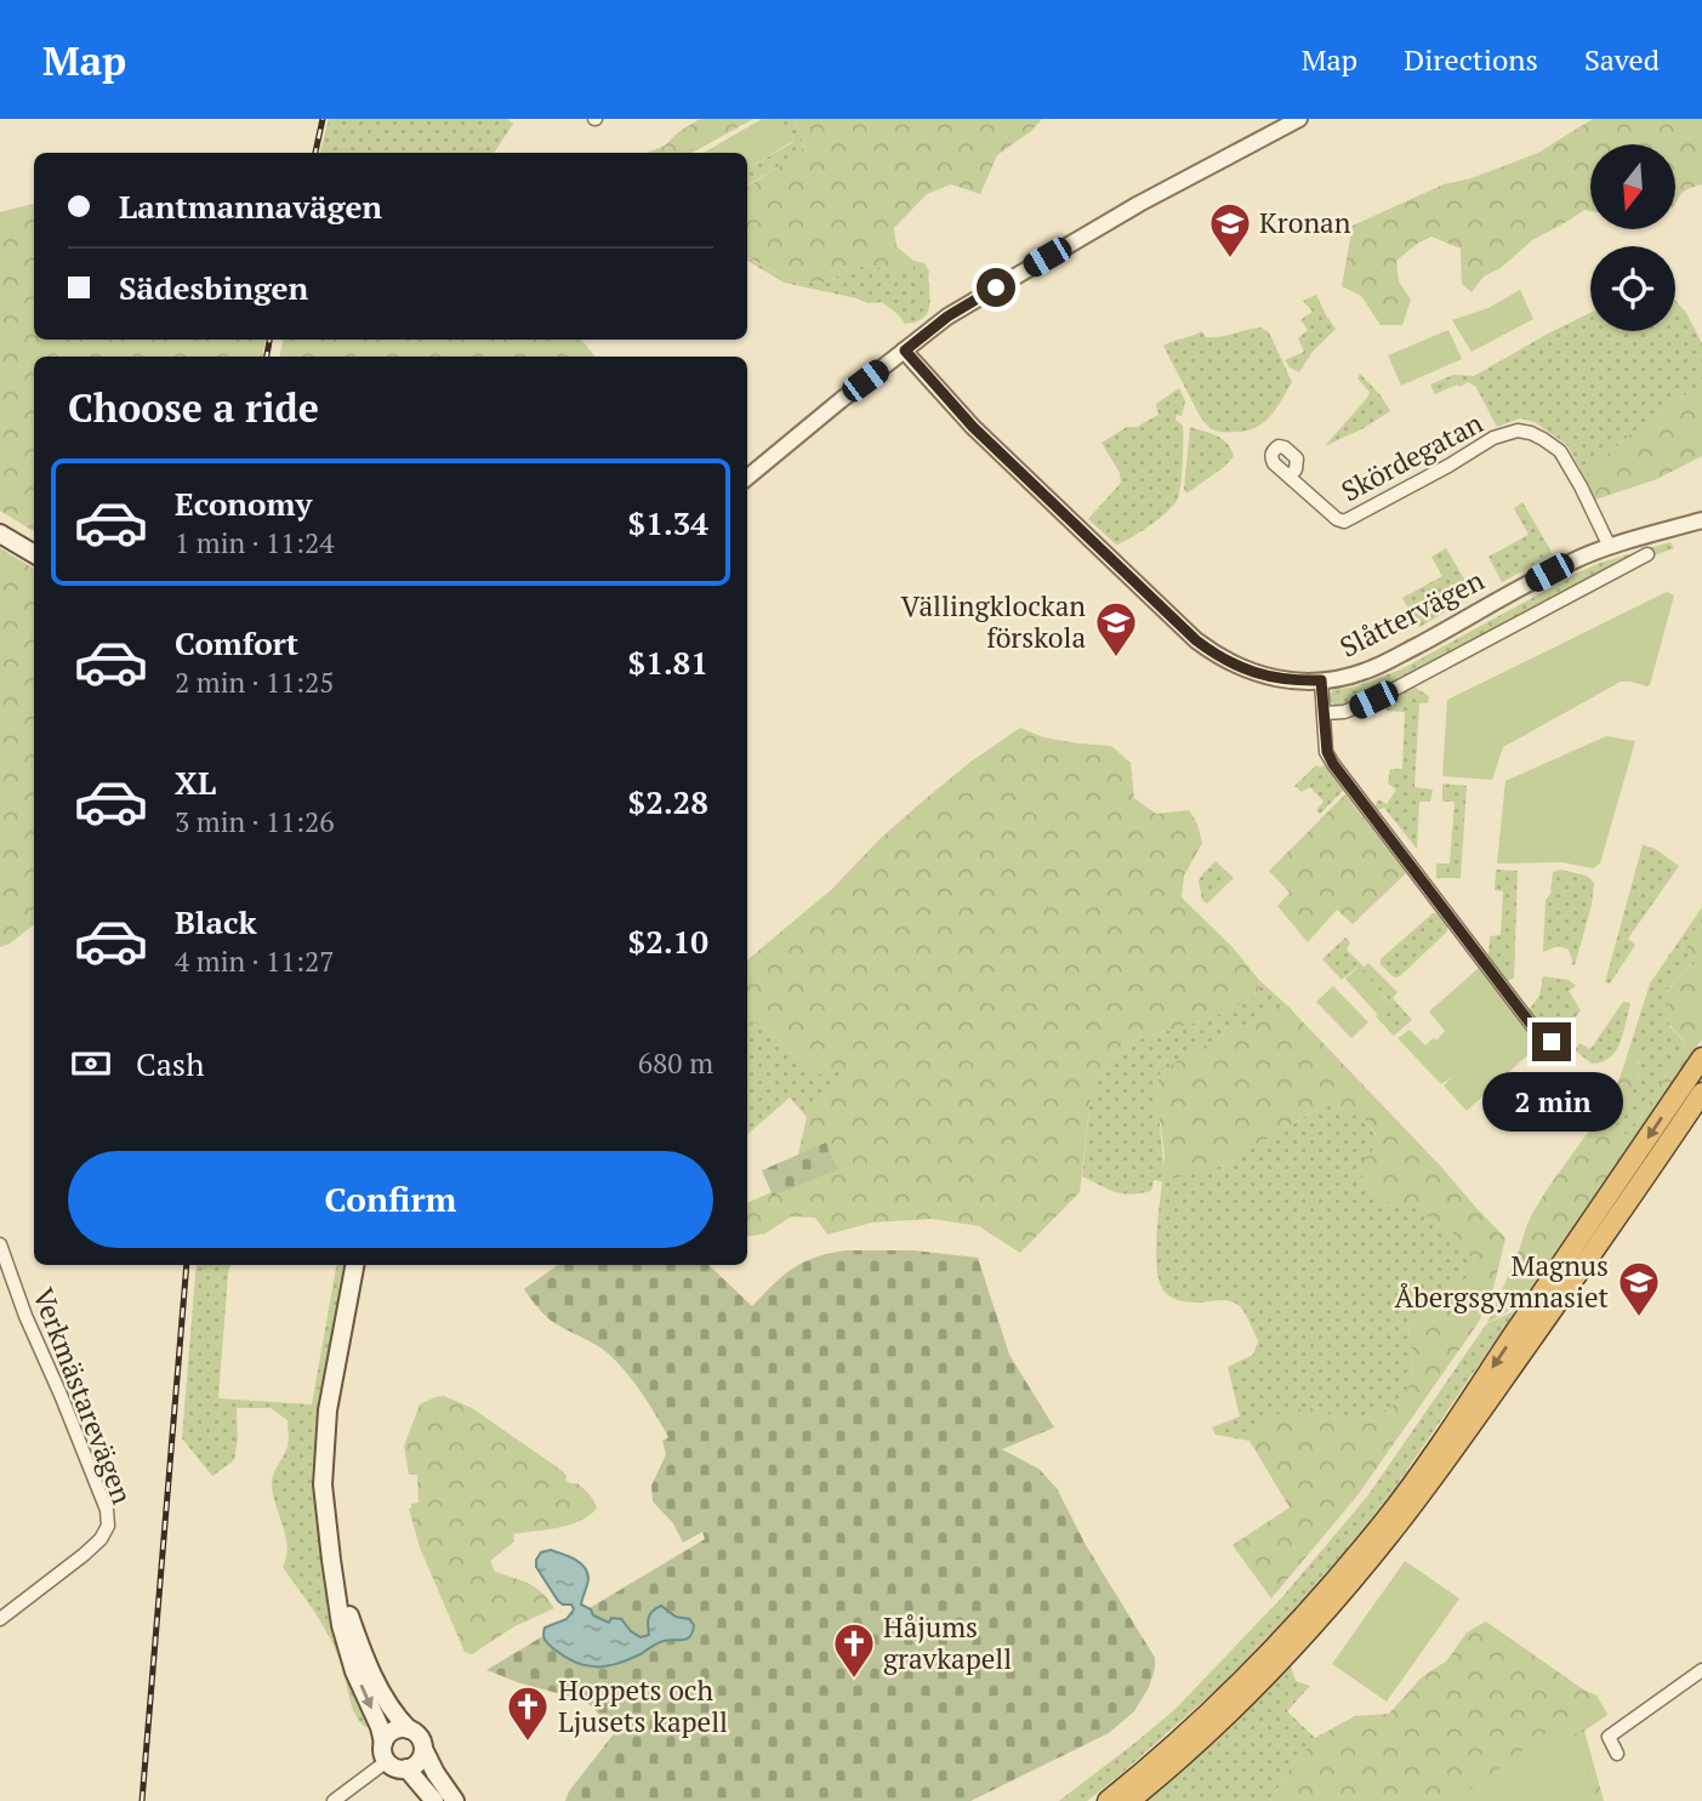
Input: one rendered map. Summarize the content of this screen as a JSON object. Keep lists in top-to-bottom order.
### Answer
{
  "streets": {
    "street": ["Skördegatan", "Slåttervägen", "Verkmästarevägen"]
  },
  "crossings": [
    ["Skördegatan", "Slåttervägen"]
  ],
  "places": {
    "school or university": ["Kronan", "Vällingklockan förskola", "Magnus Åbergsgymnasiet"],
    "church": ["Håjums gravkapell", "Hoppets och Ljusets kapell"]
  },
  "north": "bottom",
  "page": {
    "header": "Map",
    "nav": ["Map", "Directions", "Saved"],
    "banner": ["Lantmannavägen", "Sädesbingen"],
    "heading": "Choose a ride",
    "list": [
      {
        "name": "Economy",
        "note": "1 min · 11:24",
        "value": "$1.34"
      },
      {
        "name": "Comfort",
        "note": "2 min · 11:25",
        "value": "$1.81"
      },
      {
        "name": "XL",
        "note": "3 min · 11:26",
        "value": "$2.28"
      },
      {
        "name": "Black",
        "note": "4 min · 11:27",
        "value": "$2.10"
      }
    ],
    "pay": ["Cash", "680 m"],
    "bubble": "2 min",
    "buttons": "Confirm"
  }
}
